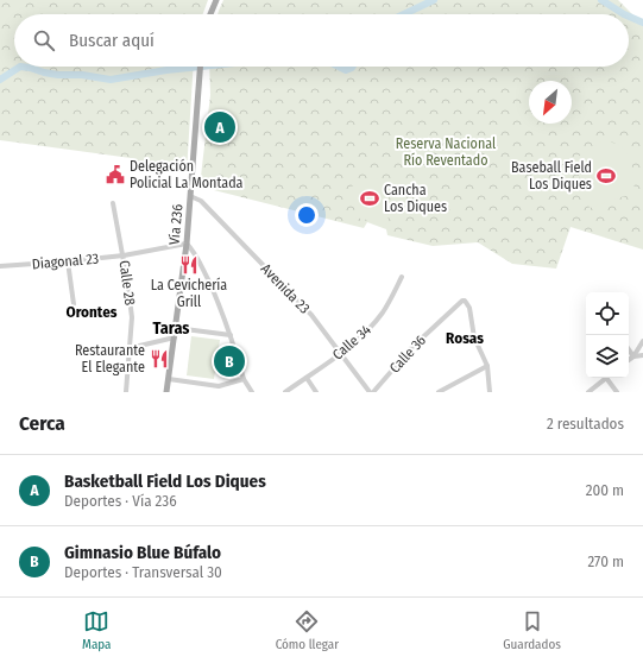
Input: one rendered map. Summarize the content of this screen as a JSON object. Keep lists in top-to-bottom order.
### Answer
{
  "streets": {
    "main road": ["Vía 236"],
    "street": [
      "Diagonal 23",
      "Calle 28",
      "Avenida 23",
      "Calle 34",
      "Calle 36"
    ]
  },
  "crossings": [
    ["Vía 236", "Diagonal 23"],
    ["Vía 236", "Avenida 23"],
    ["Diagonal 23", "Calle 28"],
    ["Avenida 23", "Calle 34"],
    ["Avenida 23", "Calle 36"]
  ],
  "districts": ["Orontes", "Taras", "Rosas"],
  "parks": ["Reserva Nacional Río Reventado"],
  "places": {
    "public building": ["Delegación Policial La Montada"],
    "sports": ["Baseball Field Los Diques", "Cancha Los Diques"],
    "restaurant": ["La Cevichería Grill", "Restaurante El Elegante"]
  },
  "north": "bottom left",
  "page": {
    "search": "Buscar aquí",
    "pins": ["A", "B"],
    "heading": ["Cerca", "2 resultados"],
    "list": [
      {
        "mark": "A",
        "name": "Basketball Field Los Diques",
        "note": "Deportes · Vía 236",
        "value": "200 m"
      },
      {
        "mark": "B",
        "name": "Gimnasio Blue Búfalo",
        "note": "Deportes · Transversal 30",
        "value": "270 m"
      }
    ],
    "nav": ["Mapa", "Cómo llegar", "Guardados"]
  }
}
